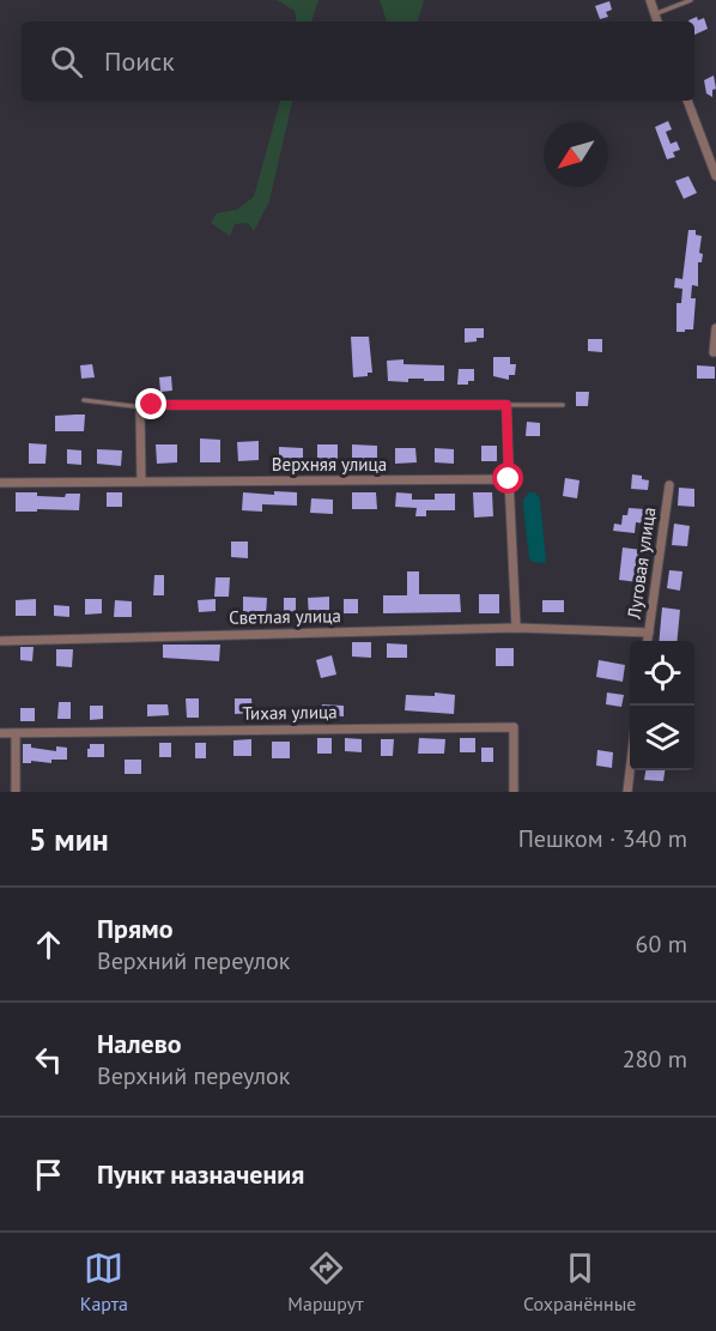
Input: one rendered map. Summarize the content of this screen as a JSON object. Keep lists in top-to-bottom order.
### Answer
{
  "streets": {
    "street": [
      "Верхняя улица",
      "Луговая улица",
      "Светлая улица",
      "Тихая улица"
    ]
  },
  "crossings": [
    ["Луговая улица", "Светлая улица"]
  ],
  "north": "bottom left",
  "page": {
    "search": "Поиск",
    "heading": ["5 мин", "Пешком · 340 m"],
    "list": [
      ["Прямо", "Верхний переулок", "60 m"],
      ["Налево", "Верхний переулок", "280 m"],
      "Пункт назначения"
    ],
    "nav": ["Карта", "Маршрут", "Сохранённые"]
  }
}
